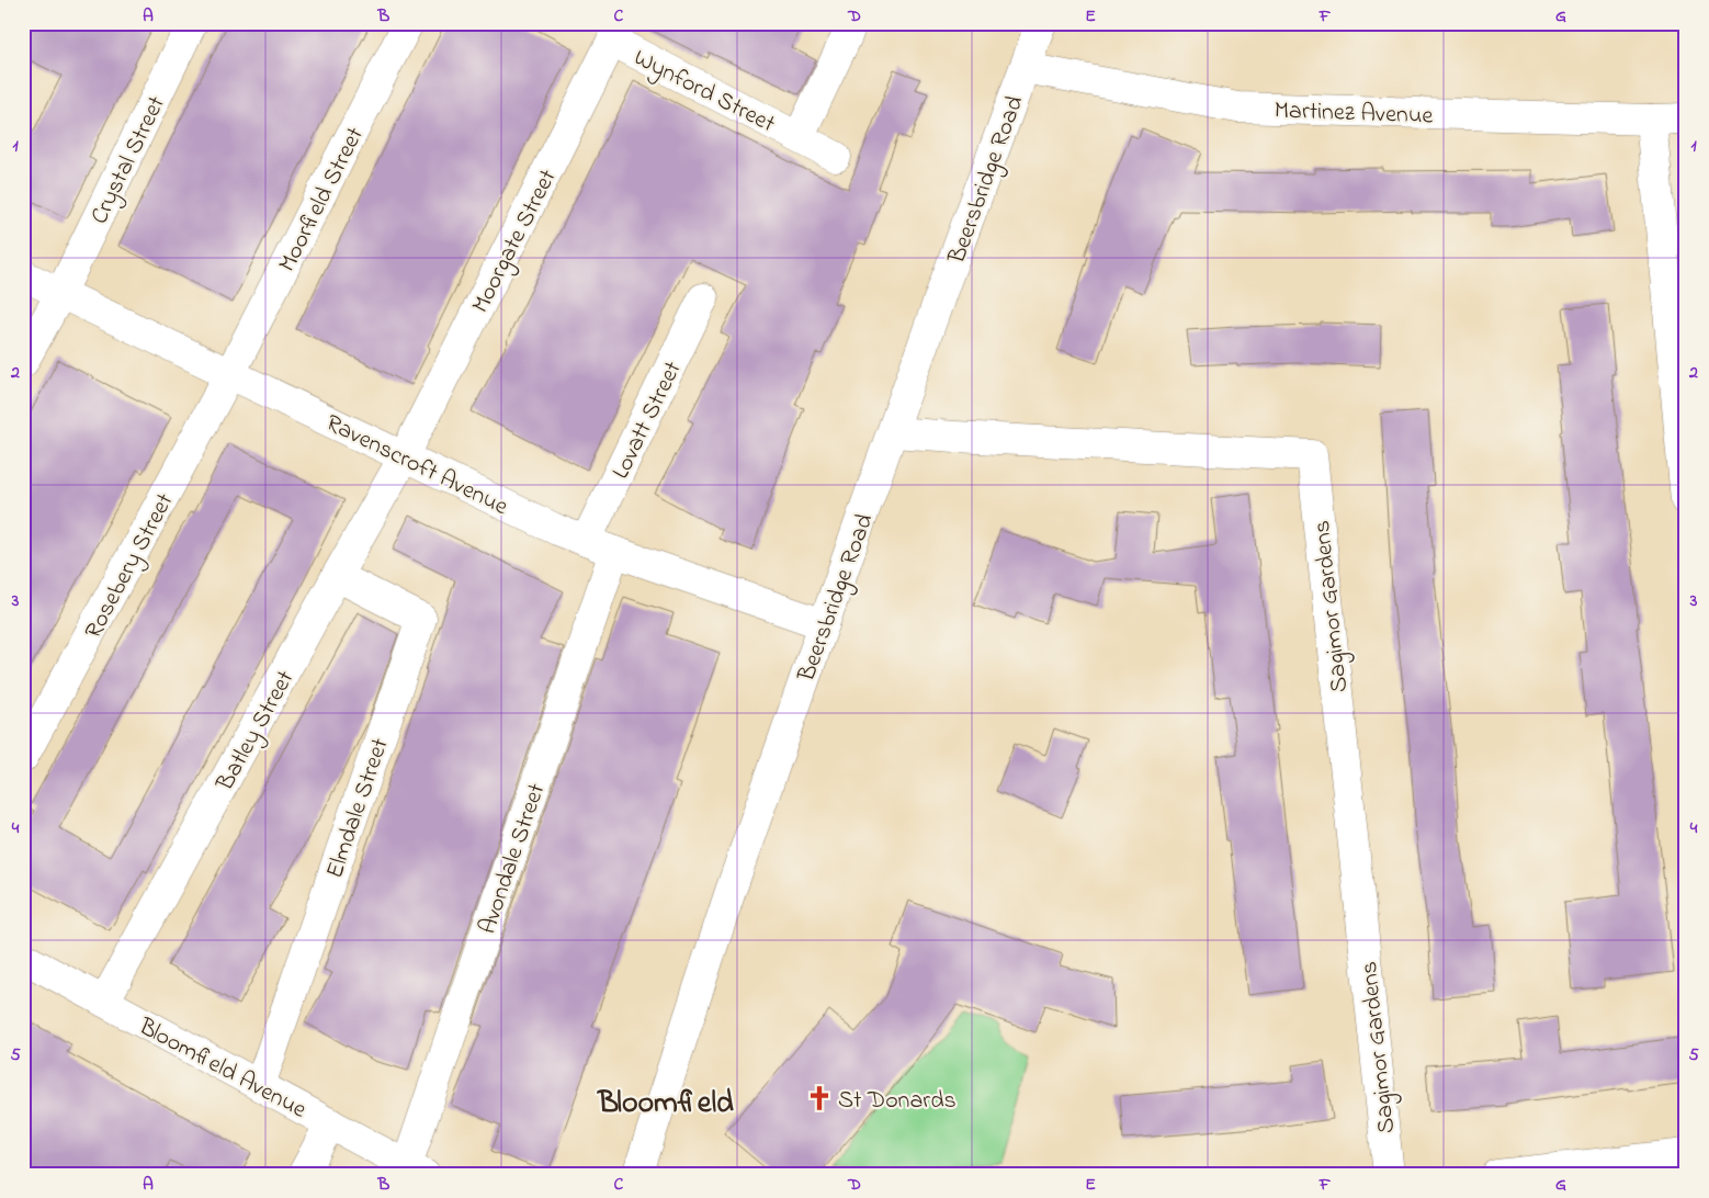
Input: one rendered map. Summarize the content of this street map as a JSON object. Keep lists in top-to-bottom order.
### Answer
{
  "streets": {
    "street": [
      "Wynford Street",
      "Martinez Avenue",
      "Crystal Street",
      "Beersbridge Road",
      "Moorfield Street",
      "Moorgate Street",
      "Lovatt Street",
      "Ravenscroft Avenue",
      "Rosebery Street",
      "Sagimor Gardens",
      "Batley Street",
      "Elmdale Street",
      "Avondale Street",
      "Bloomfield Avenue"
    ]
  },
  "crossings": [
    ["Wynford Street", "Moorgate Street"],
    ["Martinez Avenue", "Beersbridge Road"],
    ["Crystal Street", "Ravenscroft Avenue"],
    ["Beersbridge Road", "Ravenscroft Avenue"],
    ["Beersbridge Road", "Sagimor Gardens"],
    ["Moorfield Street", "Ravenscroft Avenue"],
    ["Moorfield Street", "Rosebery Street"],
    ["Moorgate Street", "Ravenscroft Avenue"],
    ["Moorgate Street", "Batley Street"],
    ["Lovatt Street", "Ravenscroft Avenue"],
    ["Ravenscroft Avenue", "Rosebery Street"],
    ["Ravenscroft Avenue", "Batley Street"],
    ["Ravenscroft Avenue", "Avondale Street"],
    ["Batley Street", "Elmdale Street"],
    ["Batley Street", "Bloomfield Avenue"],
    ["Elmdale Street", "Bloomfield Avenue"],
    ["Avondale Street", "Bloomfield Avenue"]
  ],
  "districts": ["Bloomfield"],
  "places": {
    "church": ["St Donards"]
  },
  "grid": {
    "columns": [
      "A",
      "B",
      "C",
      "D",
      "E",
      "F",
      "G"
    ],
    "rows": [
      "1",
      "2",
      "3",
      "4",
      "5"
    ]
  }
}
